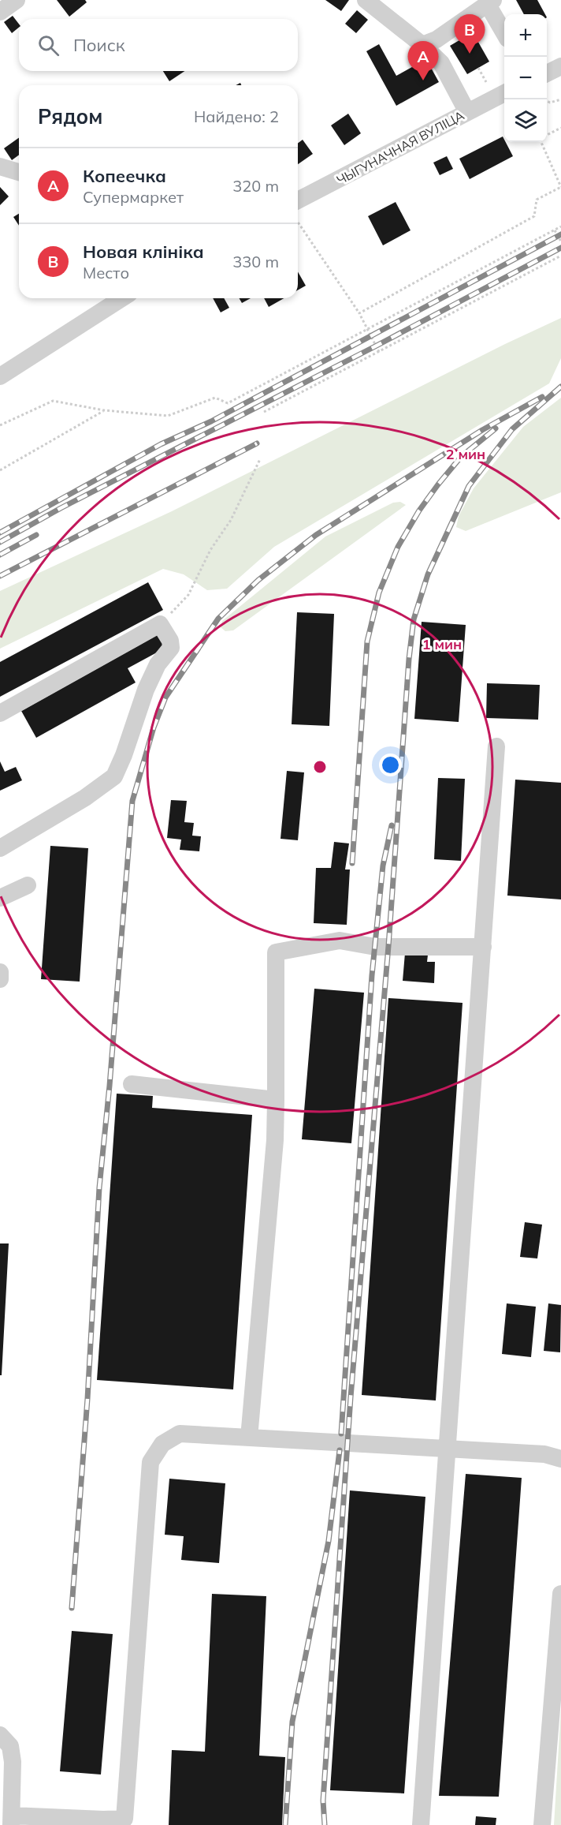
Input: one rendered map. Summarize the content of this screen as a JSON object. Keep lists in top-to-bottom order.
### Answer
{
  "streets": {
    "street": ["ЧЫГУНАЧНАЯ ВУЛІЦА"]
  },
  "page": {
    "map_buttons": ["+", "−"],
    "pins": ["B", "A"],
    "search": "Поиск",
    "heading": ["Рядом", "Найдено: 2"],
    "list": [
      {
        "mark": "A",
        "name": "Копеечка",
        "note": "Супермаркет",
        "value": "320 m"
      },
      {
        "mark": "B",
        "name": "Новая клініка",
        "note": "Место",
        "value": "330 m"
      }
    ]
  },
  "rings": ["2 мин", "1 мин"]
}
